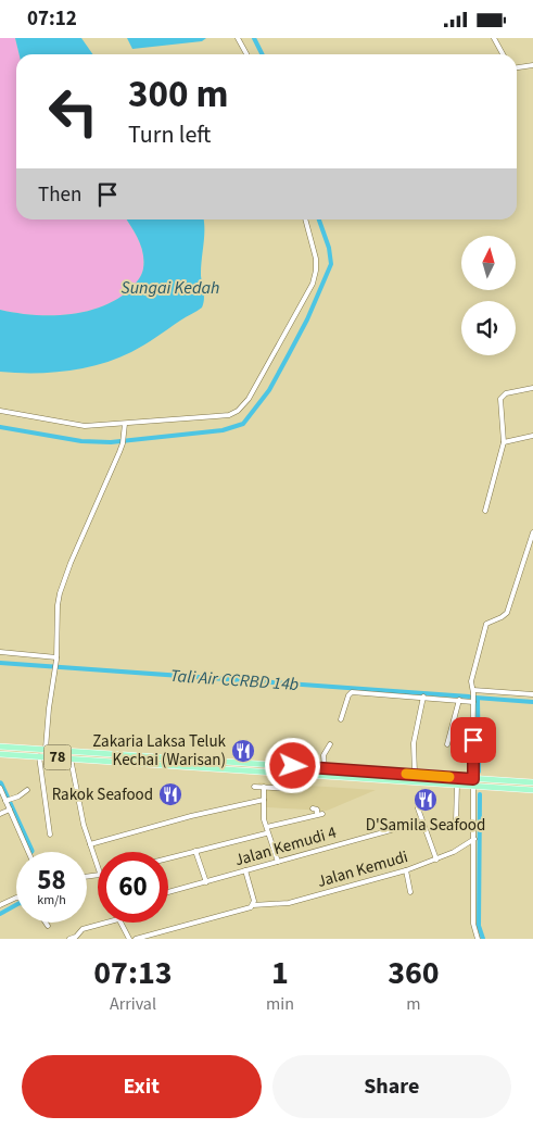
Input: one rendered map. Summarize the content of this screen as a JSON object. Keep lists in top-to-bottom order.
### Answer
{
  "streets": {
    "main road": ["78"],
    "street": ["Jalan Kemudi 4", "Jalan Kemudi"]
  },
  "water": ["Sungai Kedah", "Tali Air CCRBD 14b"],
  "places": {
    "restaurant": ["Zakaria Laksa Teluk Kechai (Warisan)", "Rakok Seafood", "D'Samila Seafood"]
  },
  "north": "top",
  "page": {
    "status": "07:12",
    "turn": ["300 m", "Turn left"],
    "then": "Then",
    "speed": "58 km/h",
    "limit": "60",
    "eta": [
      "07:13",
      "Arrival",
      "1",
      "min",
      "360",
      "m"
    ],
    "buttons": ["Exit", "Share"]
  }
}
